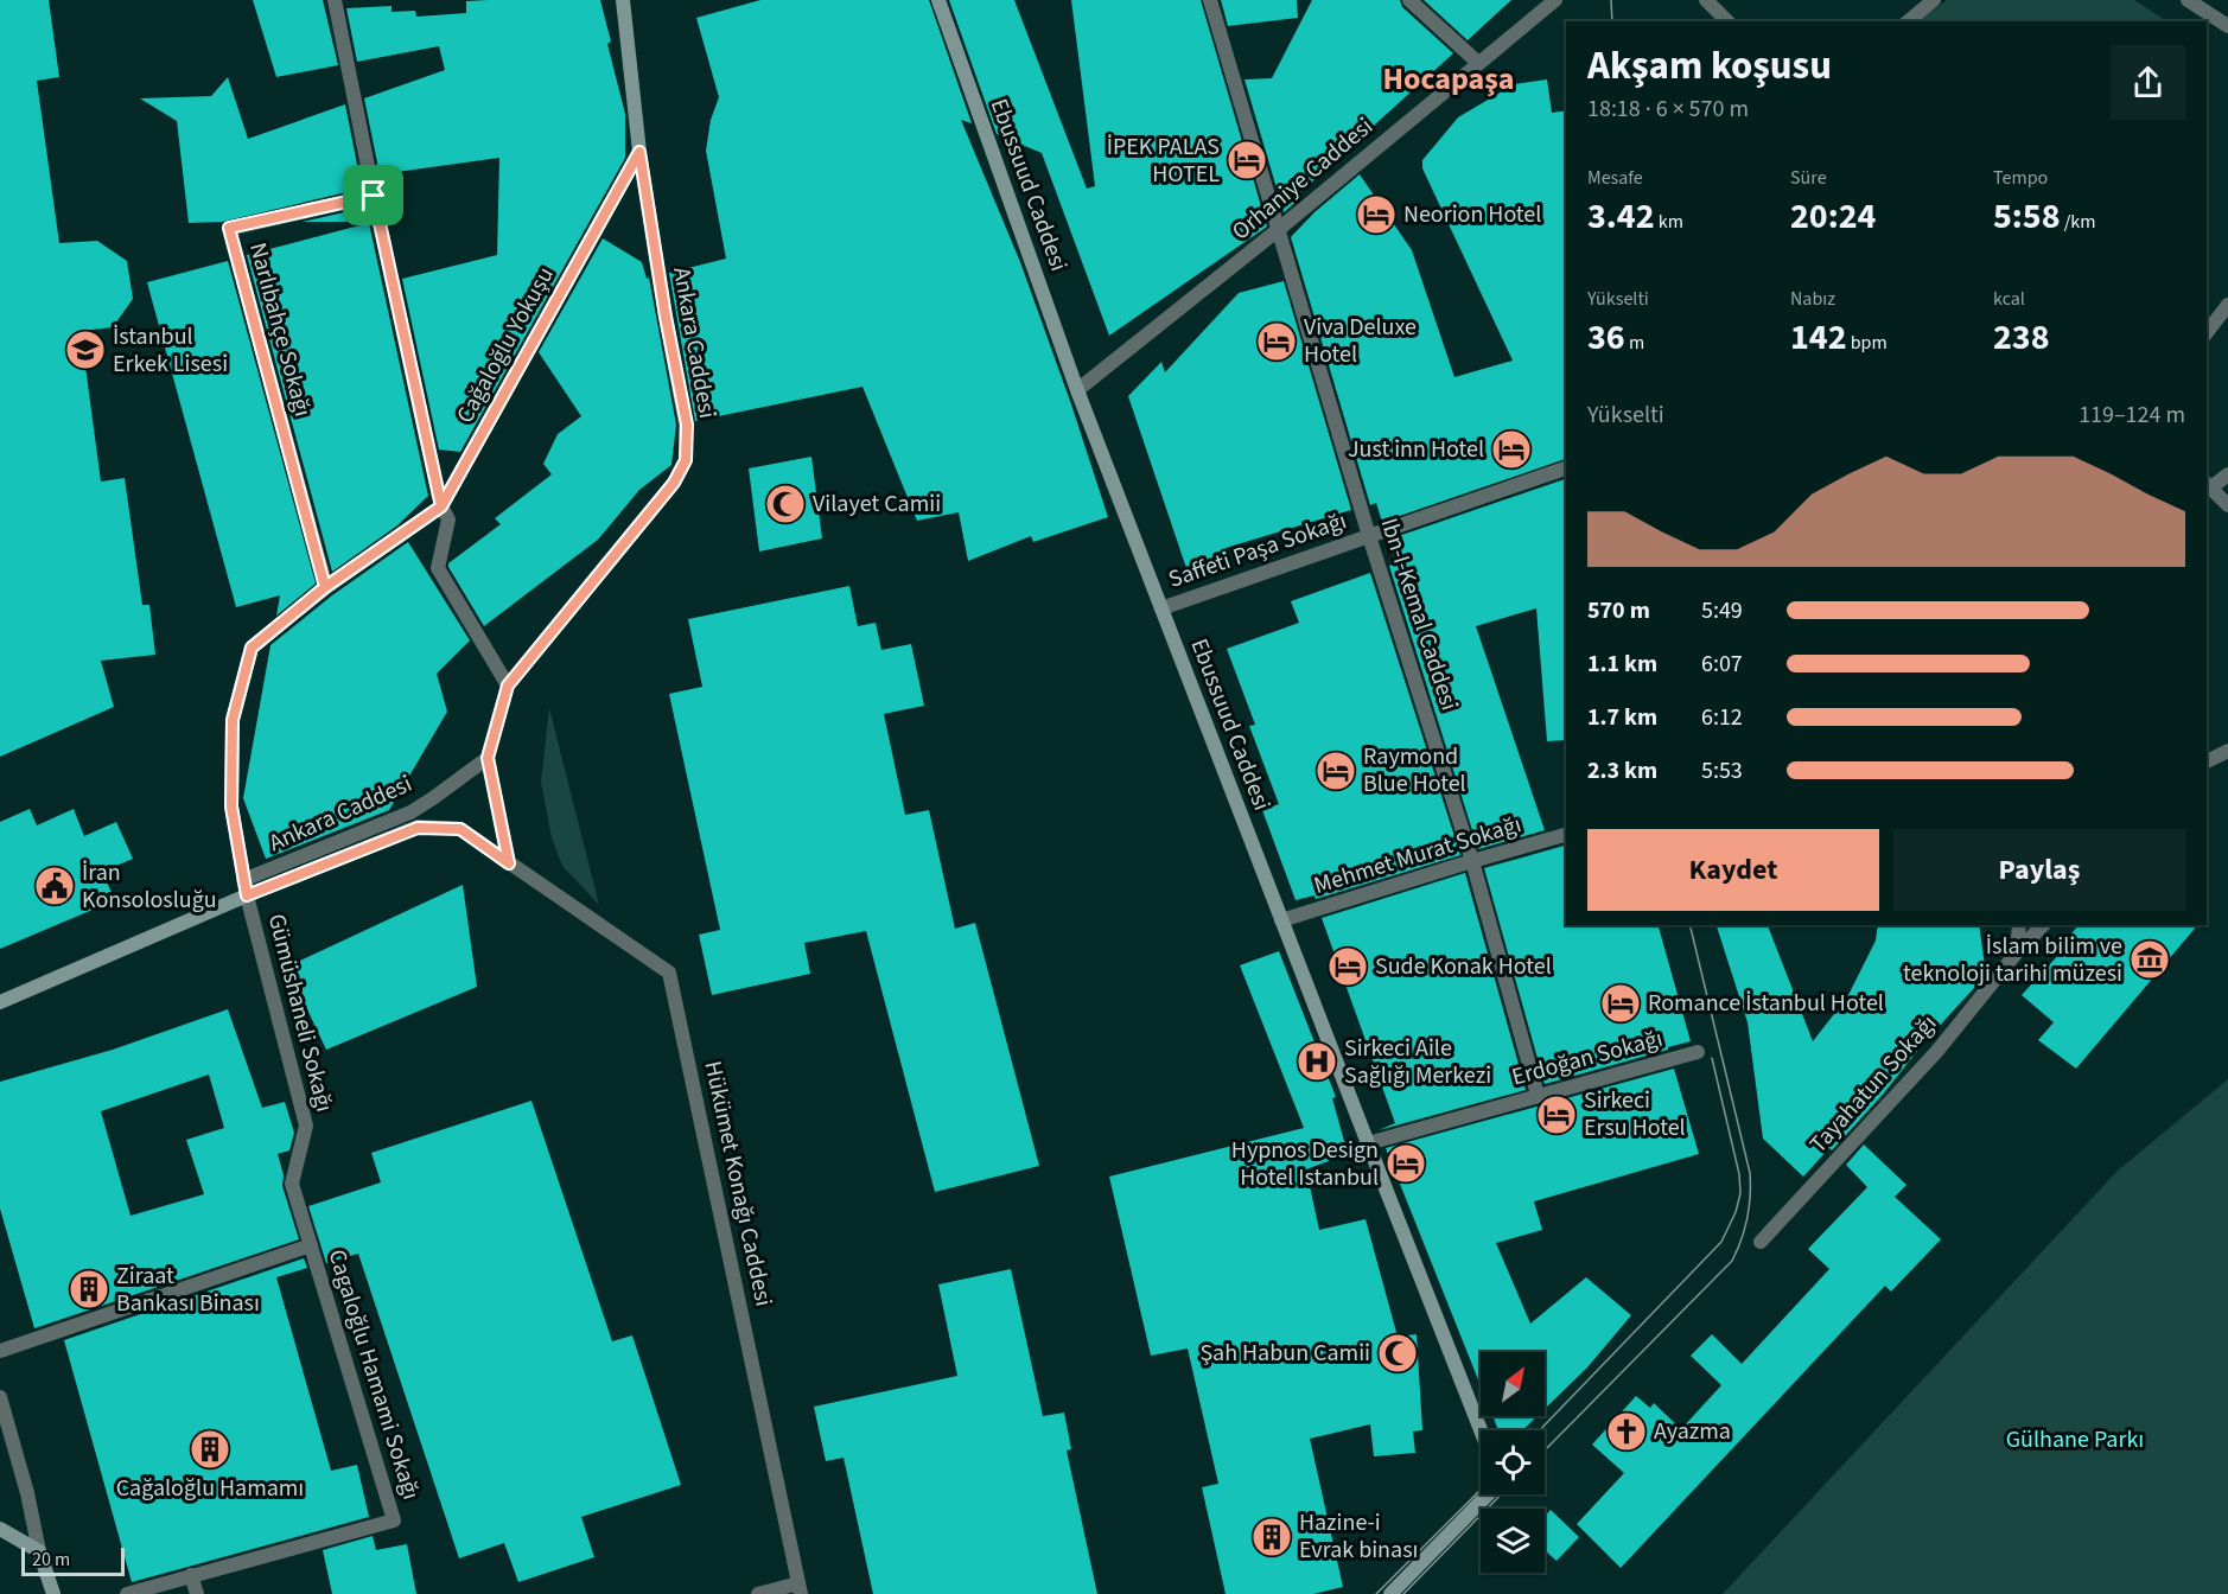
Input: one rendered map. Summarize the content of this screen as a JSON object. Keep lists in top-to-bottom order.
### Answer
{
  "streets": {
    "main road": ["Ebussuud Caddesi", "Ankara Caddesi", "Cağaloğlu Yokuşu"],
    "street": [
      "Orhaniye Caddesi",
      "Narlıbahçe Sokağı",
      "Saffeti Paşa Sokağı",
      "Ibn-I-Kemal Caddesi",
      "Mehmet Murat Sokağı",
      "Gümüshaneli Sokağı",
      "Erdoğan Sokağı",
      "Tayahatun Sokağı",
      "Hükümet Konağı Caddesi",
      "Cagaloğlu Hamami Sokağı"
    ]
  },
  "crossings": [
    ["Orhaniye Caddesi", "Ebussuud Caddesi"],
    ["Orhaniye Caddesi", "Ibn-I-Kemal Caddesi"],
    ["Ebussuud Caddesi", "Saffeti Paşa Sokağı"],
    ["Ebussuud Caddesi", "Mehmet Murat Sokağı"],
    ["Ebussuud Caddesi", "Erdoğan Sokağı"],
    ["Narlıbahçe Sokağı", "Cağaloğlu Yokuşu"],
    ["Ankara Caddesi", "Cağaloğlu Yokuşu"],
    ["Ankara Caddesi", "Gümüshaneli Sokağı"],
    ["Ankara Caddesi", "Hükümet Konağı Caddesi"],
    ["Cağaloğlu Yokuşu", "Gümüshaneli Sokağı"],
    ["Saffeti Paşa Sokağı", "Ibn-I-Kemal Caddesi"],
    ["Ibn-I-Kemal Caddesi", "Mehmet Murat Sokağı"],
    ["Ibn-I-Kemal Caddesi", "Erdoğan Sokağı"],
    ["Gümüshaneli Sokağı", "Cagaloğlu Hamami Sokağı"]
  ],
  "districts": ["Hocapaşa"],
  "parks": ["Gülhane Parkı"],
  "places": {
    "hotel": [
      "İPEK PALAS HOTEL",
      "Neorion Hotel",
      "Viva Deluxe Hotel",
      "Just inn Hotel",
      "Raymond Blue Hotel",
      "Sude Konak Hotel",
      "Romance İstanbul Hotel",
      "Sirkeci Ersu Hotel",
      "Hypnos Design Hotel Istanbul"
    ],
    "school or university": ["İstanbul Erkek Lisesi"],
    "mosque": ["Vilayet Camii", "Şah Habun Camii"],
    "public building": ["İran Konsolosluğu"],
    "museum": ["İslam bilim ve teknoloji tarihi müzesi"],
    "hospital": ["Sirkeci Aile Sağlığı Merkezi"],
    "building": ["Ziraat Bankası Binası", "Cağaloğlu Hamamı", "Hazine-i Evrak binası"],
    "church": ["Ayazma"]
  },
  "scale_bar": "20 m",
  "north": "top right",
  "page": {
    "heading": ["Akşam koşusu", "18:18 · 6 × 570 m"],
    "stats": [
      ["Mesafe", "3.42 km"],
      ["Süre", "20:24"],
      ["Tempo", "5:58 /km"],
      ["Yükselti", "36 m"],
      ["Nabız", "142 bpm"],
      ["kcal", "238"]
    ],
    "chart": ["Yükselti", "119–124 m"],
    "list": [
      {
        "name": "570 m",
        "note": "5:49"
      },
      {
        "name": "1.1 km",
        "note": "6:07"
      },
      {
        "name": "1.7 km",
        "note": "6:12"
      },
      {
        "name": "2.3 km",
        "note": "5:53"
      }
    ],
    "buttons": ["Kaydet", "Paylaş"],
    "scale": "20 m"
  }
}
